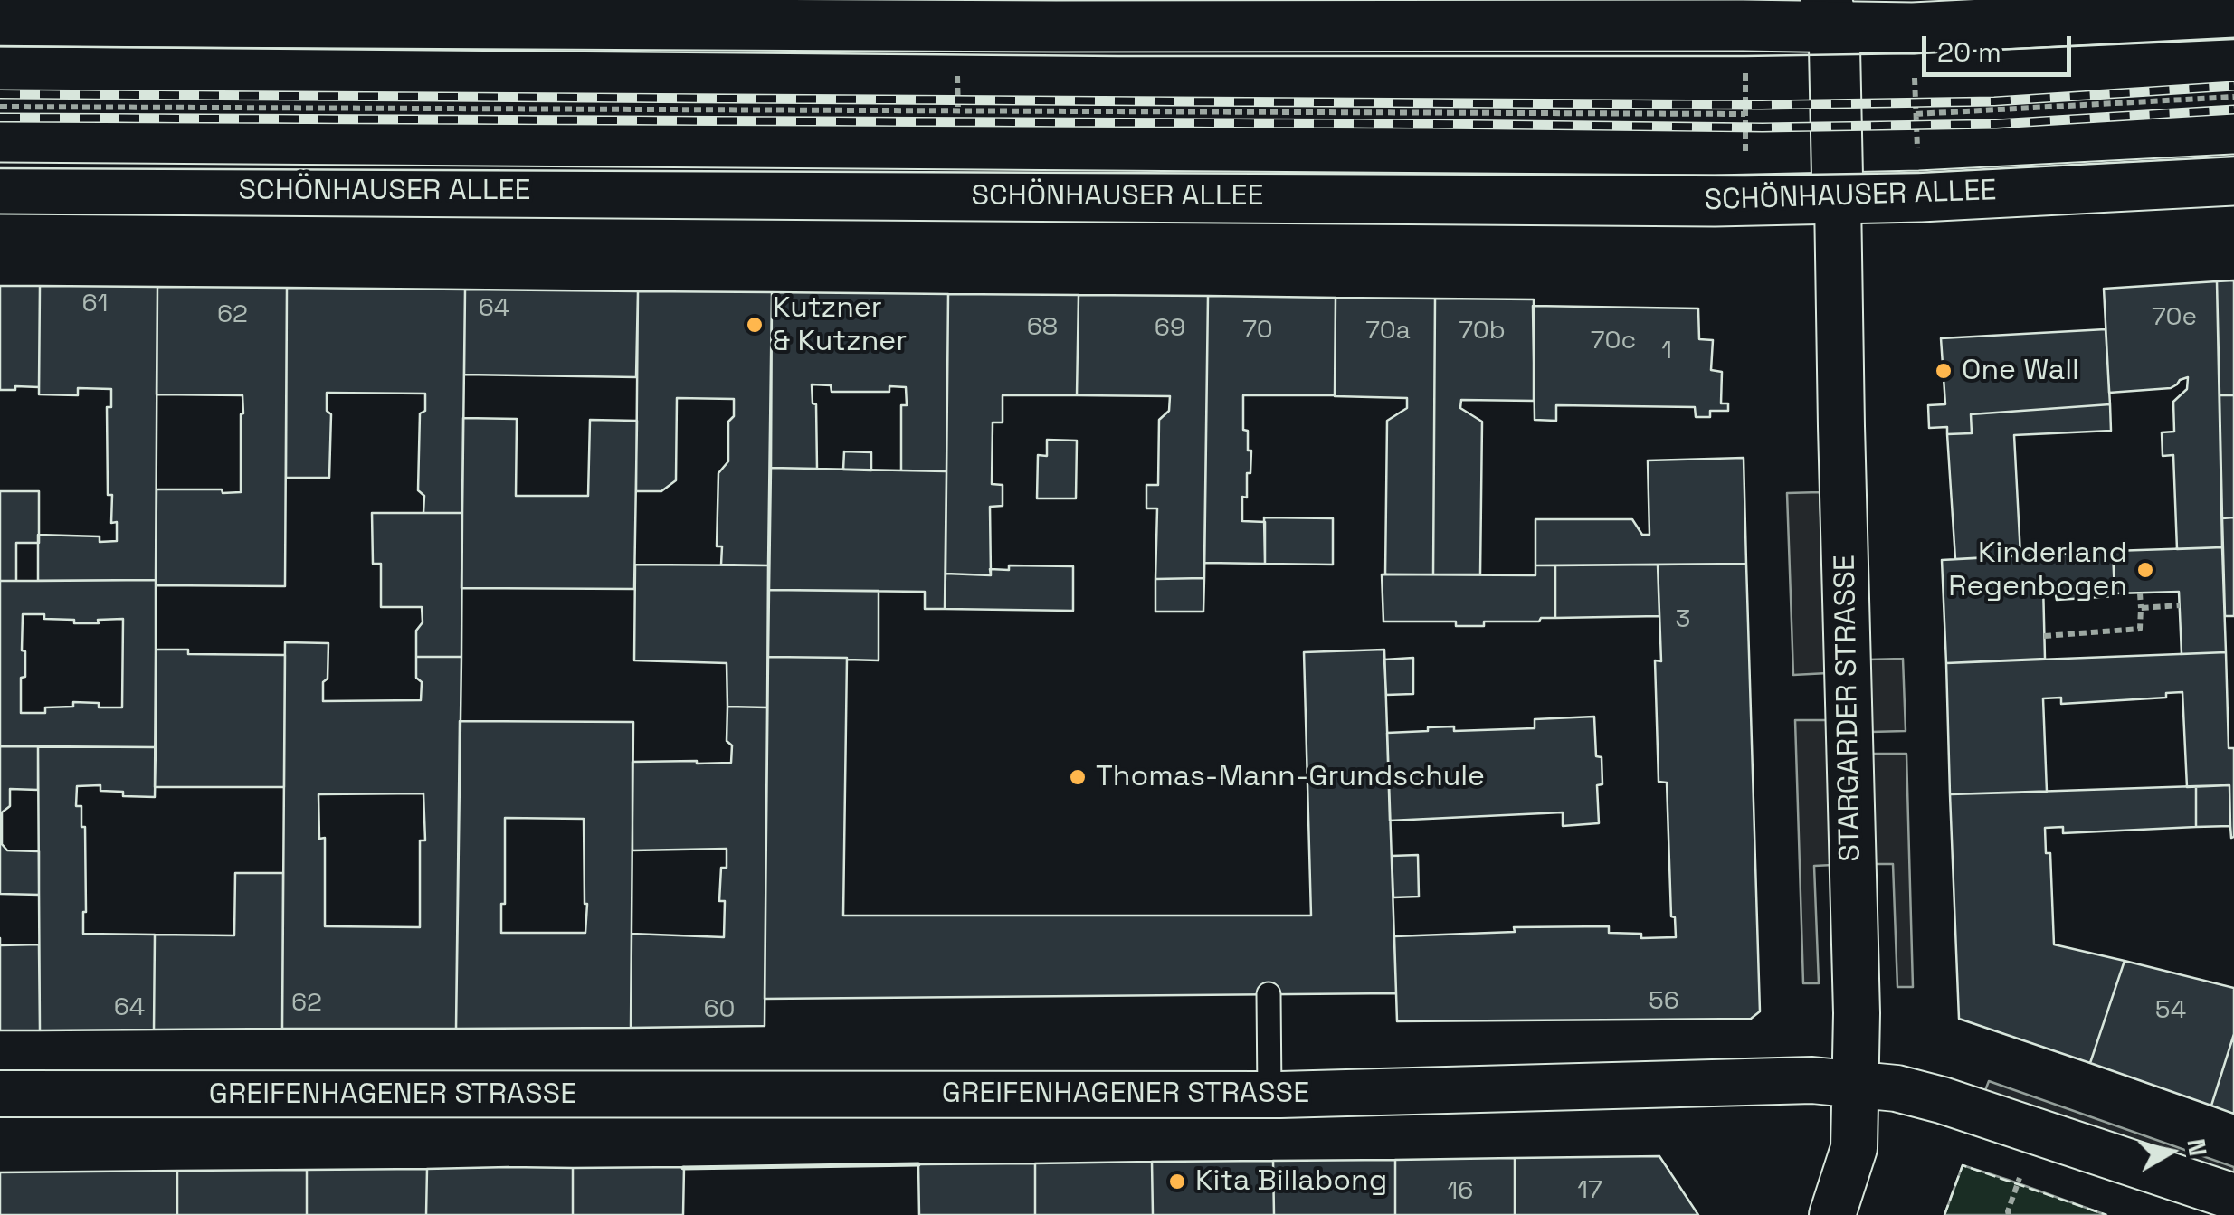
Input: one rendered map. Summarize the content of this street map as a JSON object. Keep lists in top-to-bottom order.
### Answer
{
  "streets": {
    "main road": ["SCHÖNHAUSER ALLEE"],
    "street": ["STARGARDER STRASSE", "GREIFENHAGENER STRASSE"]
  },
  "crossings": [
    ["SCHÖNHAUSER ALLEE", "STARGARDER STRASSE"],
    ["STARGARDER STRASSE", "GREIFENHAGENER STRASSE"]
  ],
  "places": [
    "Kutzner & Kutzner",
    "One Wall",
    "Kinderland Regenbogen",
    "Thomas-Mann-Grundschule",
    "Kita Billabong"
  ],
  "house_numbers": [
    "61",
    "64",
    "62",
    "70e",
    "68",
    "69",
    "70",
    "70a",
    "70b",
    "70c",
    "1",
    "3",
    "56",
    "62",
    "64",
    "60",
    "54",
    "17",
    "16"
  ],
  "scale_bar": "20 m",
  "north": "right"
}
